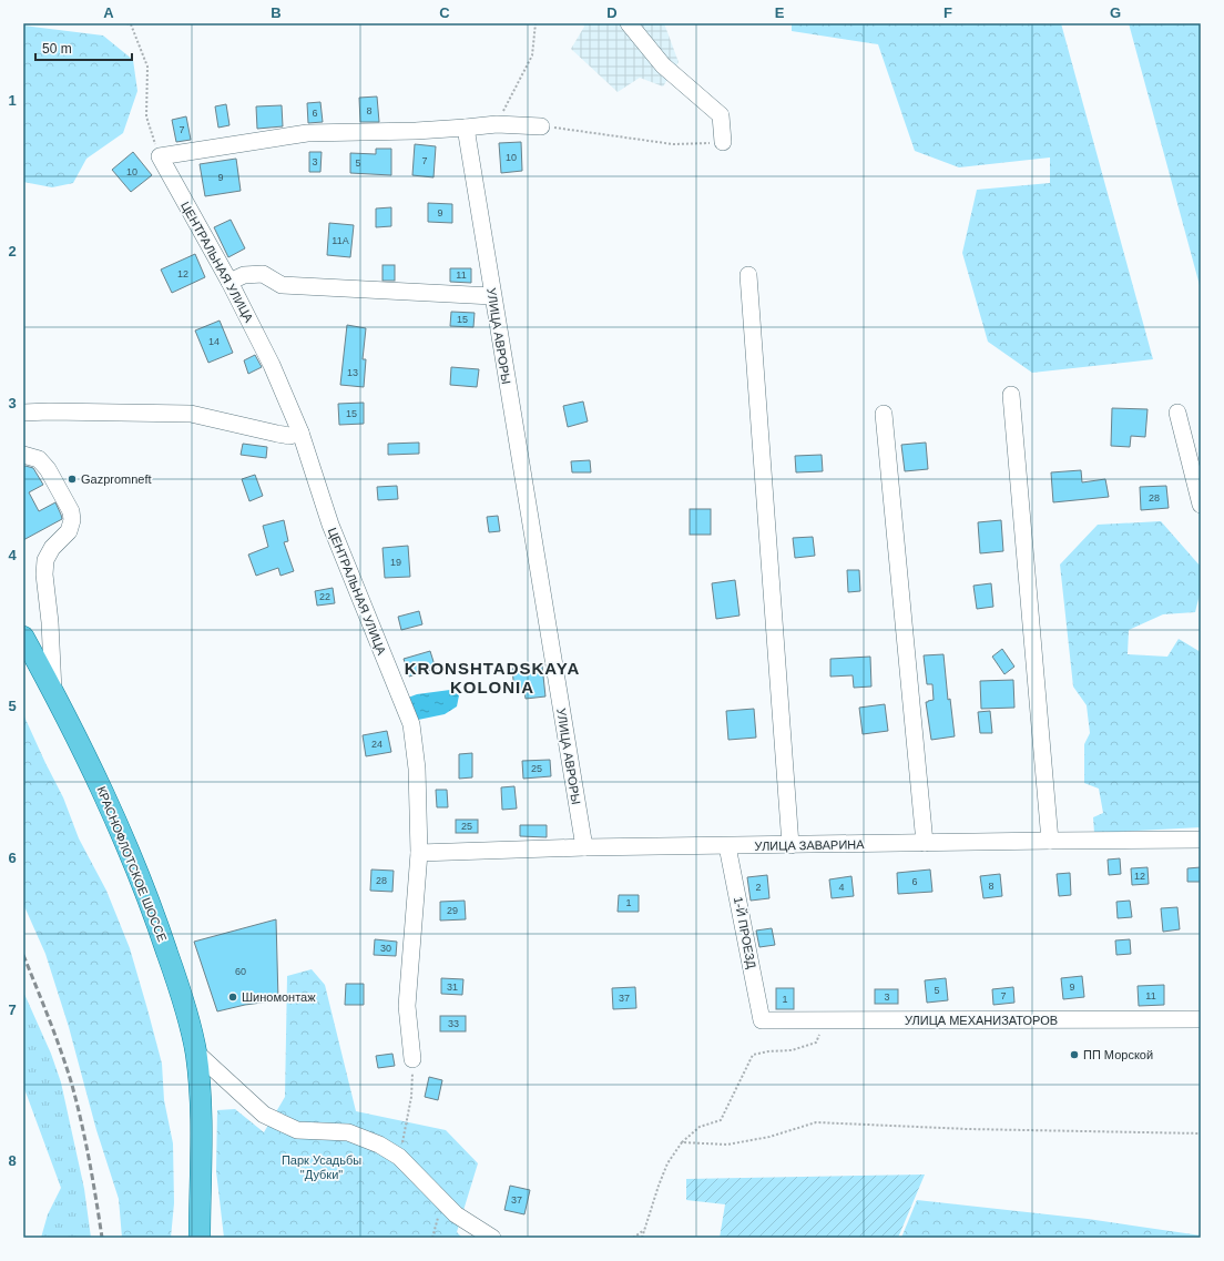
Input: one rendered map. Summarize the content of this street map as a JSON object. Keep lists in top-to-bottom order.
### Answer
{
  "streets": {
    "main road": ["КРАСНОФЛОТСКОЕ ШОССЕ"],
    "street": [
      "ЦЕНТРАЛЬНАЯ УЛИЦА",
      "УЛИЦА АВРОРЫ",
      "УЛИЦА ЗАВАРИНА",
      "1-Й ПРОЕЗД",
      "УЛИЦА МЕХАНИЗАТОРОВ"
    ]
  },
  "crossings": [
    ["ЦЕНТРАЛЬНАЯ УЛИЦА", "УЛИЦА ЗАВАРИНА"],
    ["УЛИЦА АВРОРЫ", "УЛИЦА ЗАВАРИНА"],
    ["УЛИЦА ЗАВАРИНА", "1-Й ПРОЕЗД"],
    ["1-Й ПРОЕЗД", "УЛИЦА МЕХАНИЗАТОРОВ"]
  ],
  "districts": ["KRONSHTADSKAYA KOLONIA"],
  "parks": ["Парк Усадьбы \"Дубки\""],
  "places": ["Gazpromneft", "Шиномонтаж", "ПП Морской"],
  "house_numbers": [
    "8",
    "6",
    "7",
    "10",
    "7",
    "3",
    "5",
    "10",
    "9",
    "9",
    "11А",
    "12",
    "11",
    "15",
    "14",
    "13",
    "15",
    "28",
    "19",
    "22",
    "24",
    "25",
    "25",
    "12",
    "28",
    "6",
    "8",
    "2",
    "4",
    "1",
    "29",
    "30",
    "60",
    "31",
    "9",
    "5",
    "7",
    "11",
    "3",
    "37",
    "1",
    "33",
    "37"
  ],
  "scale_bar": "50 m",
  "grid": {
    "columns": [
      "A",
      "B",
      "C",
      "D",
      "E",
      "F",
      "G"
    ],
    "rows": [
      "1",
      "2",
      "3",
      "4",
      "5",
      "6",
      "7",
      "8"
    ]
  }
}
